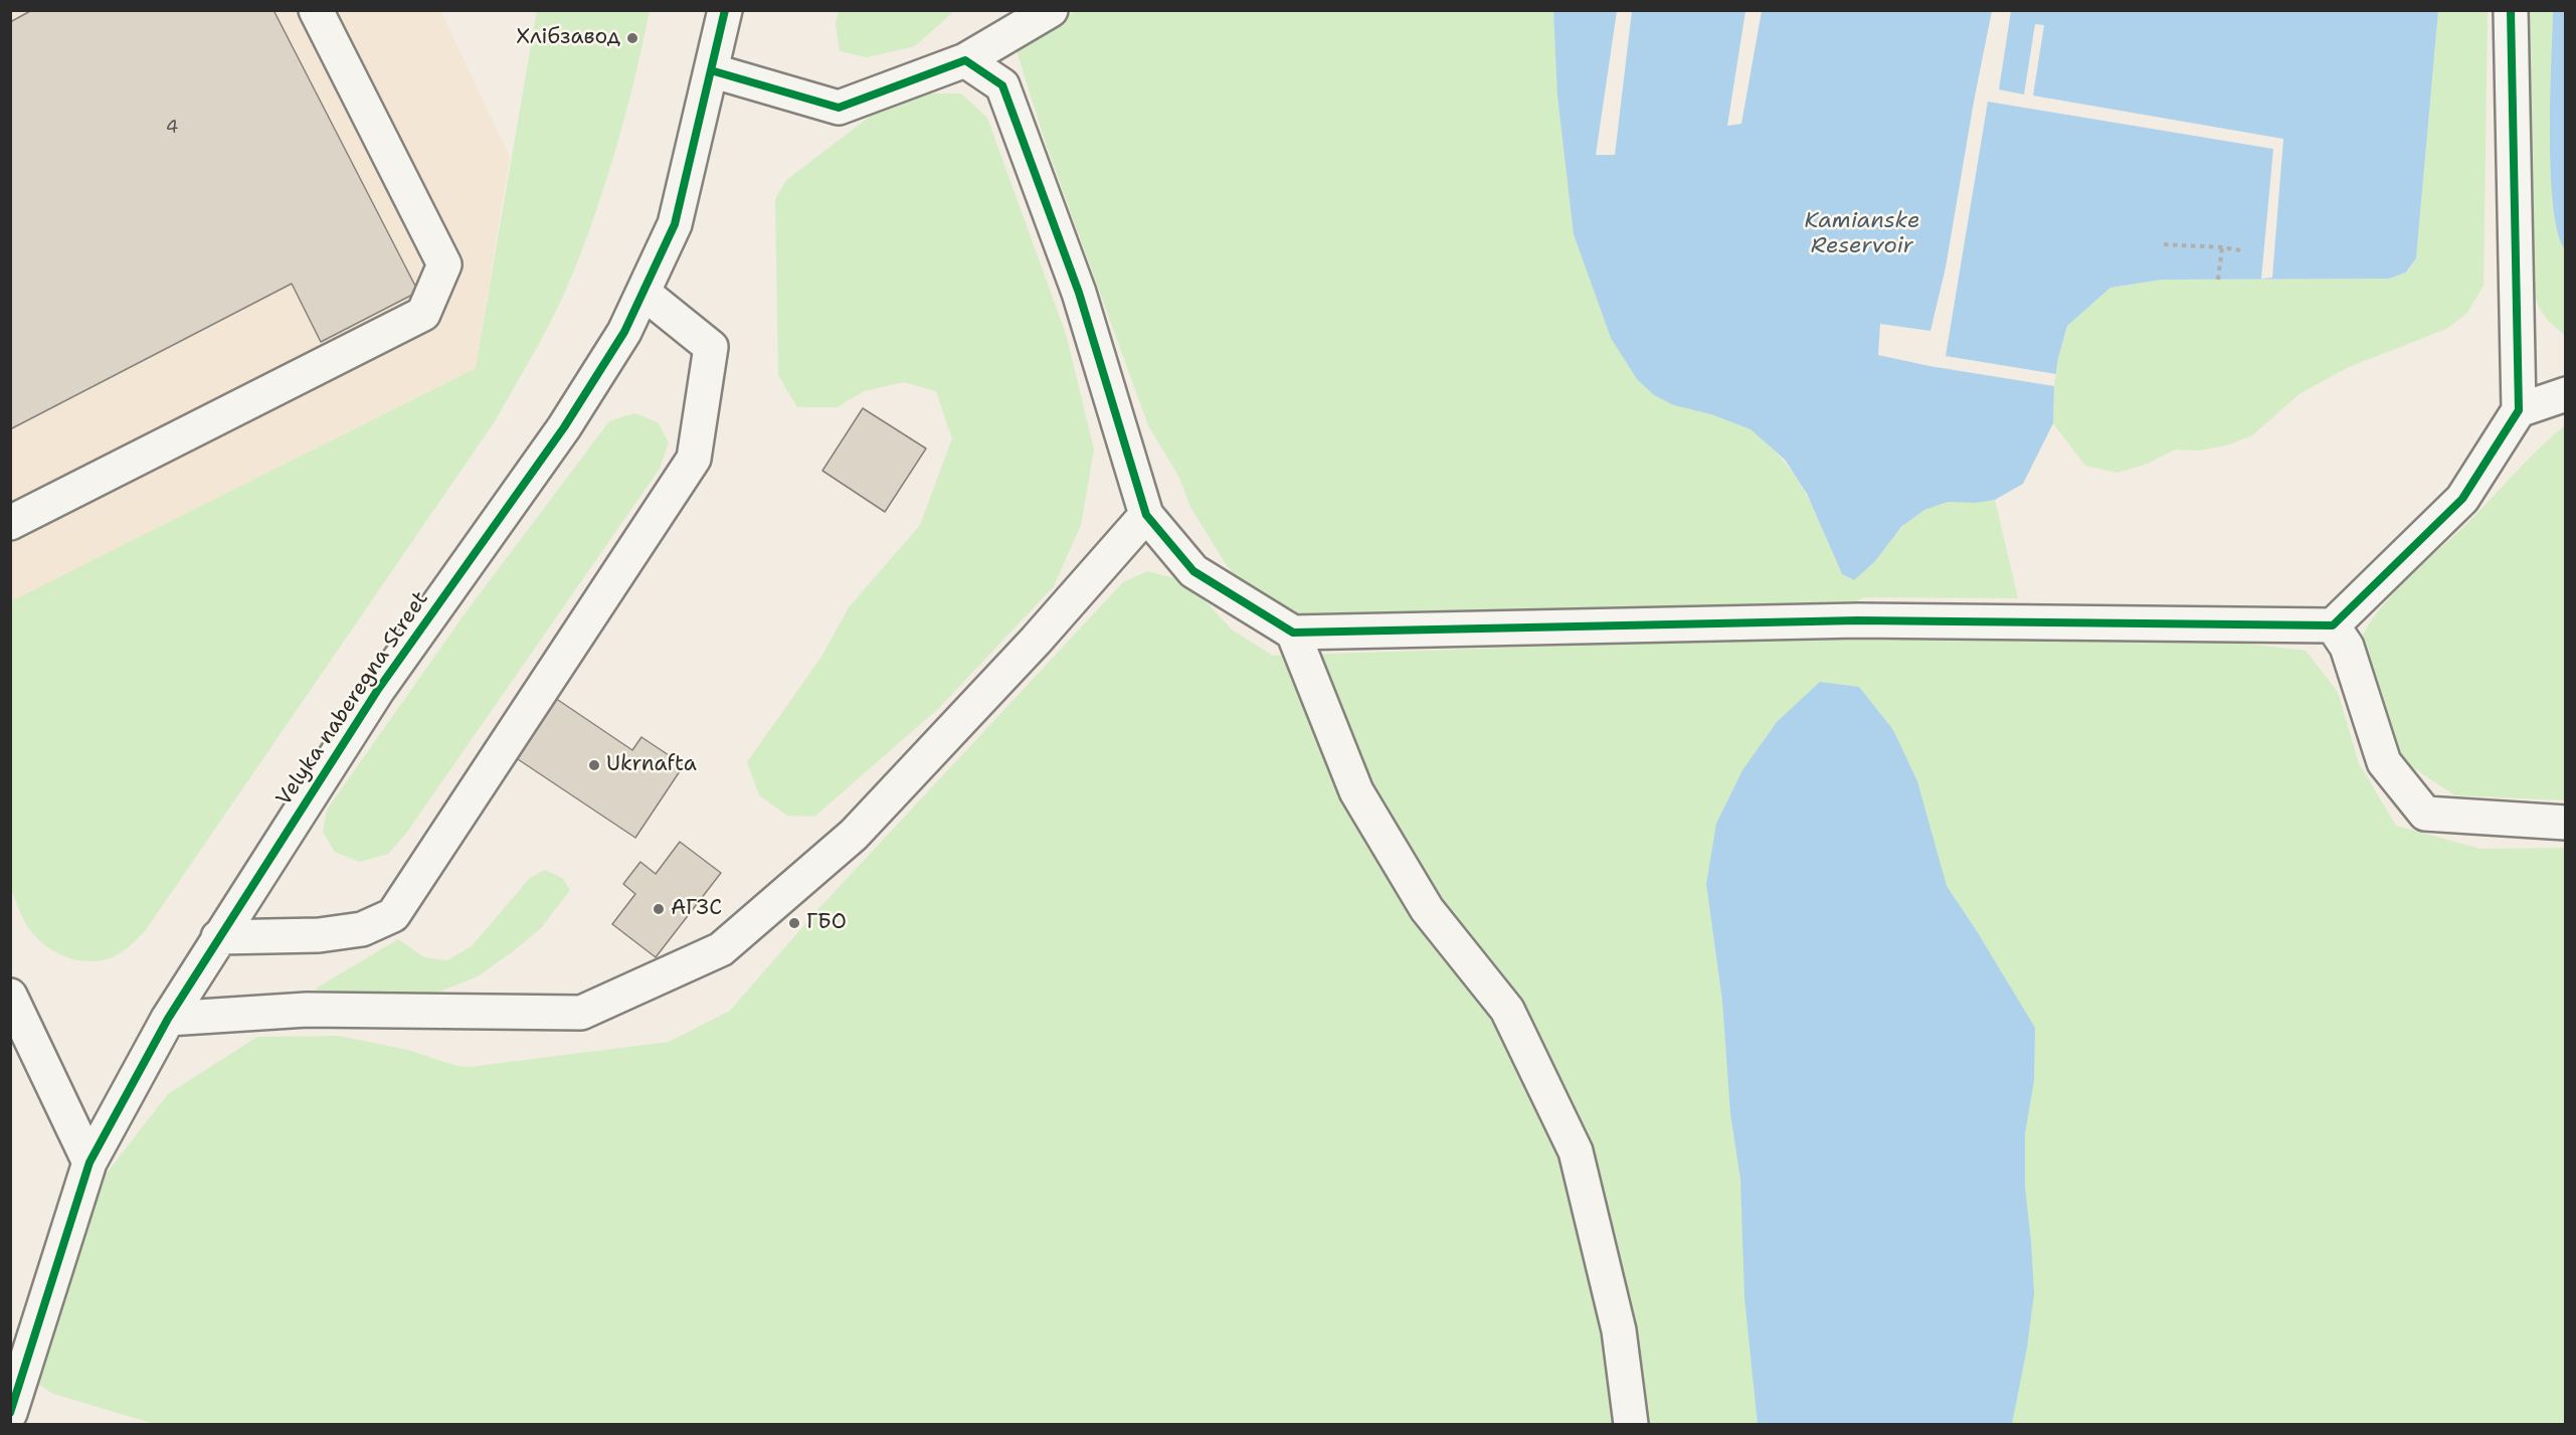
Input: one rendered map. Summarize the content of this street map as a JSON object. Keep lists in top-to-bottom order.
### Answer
{
  "streets": {
    "street": ["Velyka naberegna Street"]
  },
  "water": ["Kamianske Reservoir"],
  "places": [
    "Хлібзавод",
    "Ukrnafta",
    "АГЗС",
    "ГБО"
  ],
  "house_numbers": ["4"]
}
